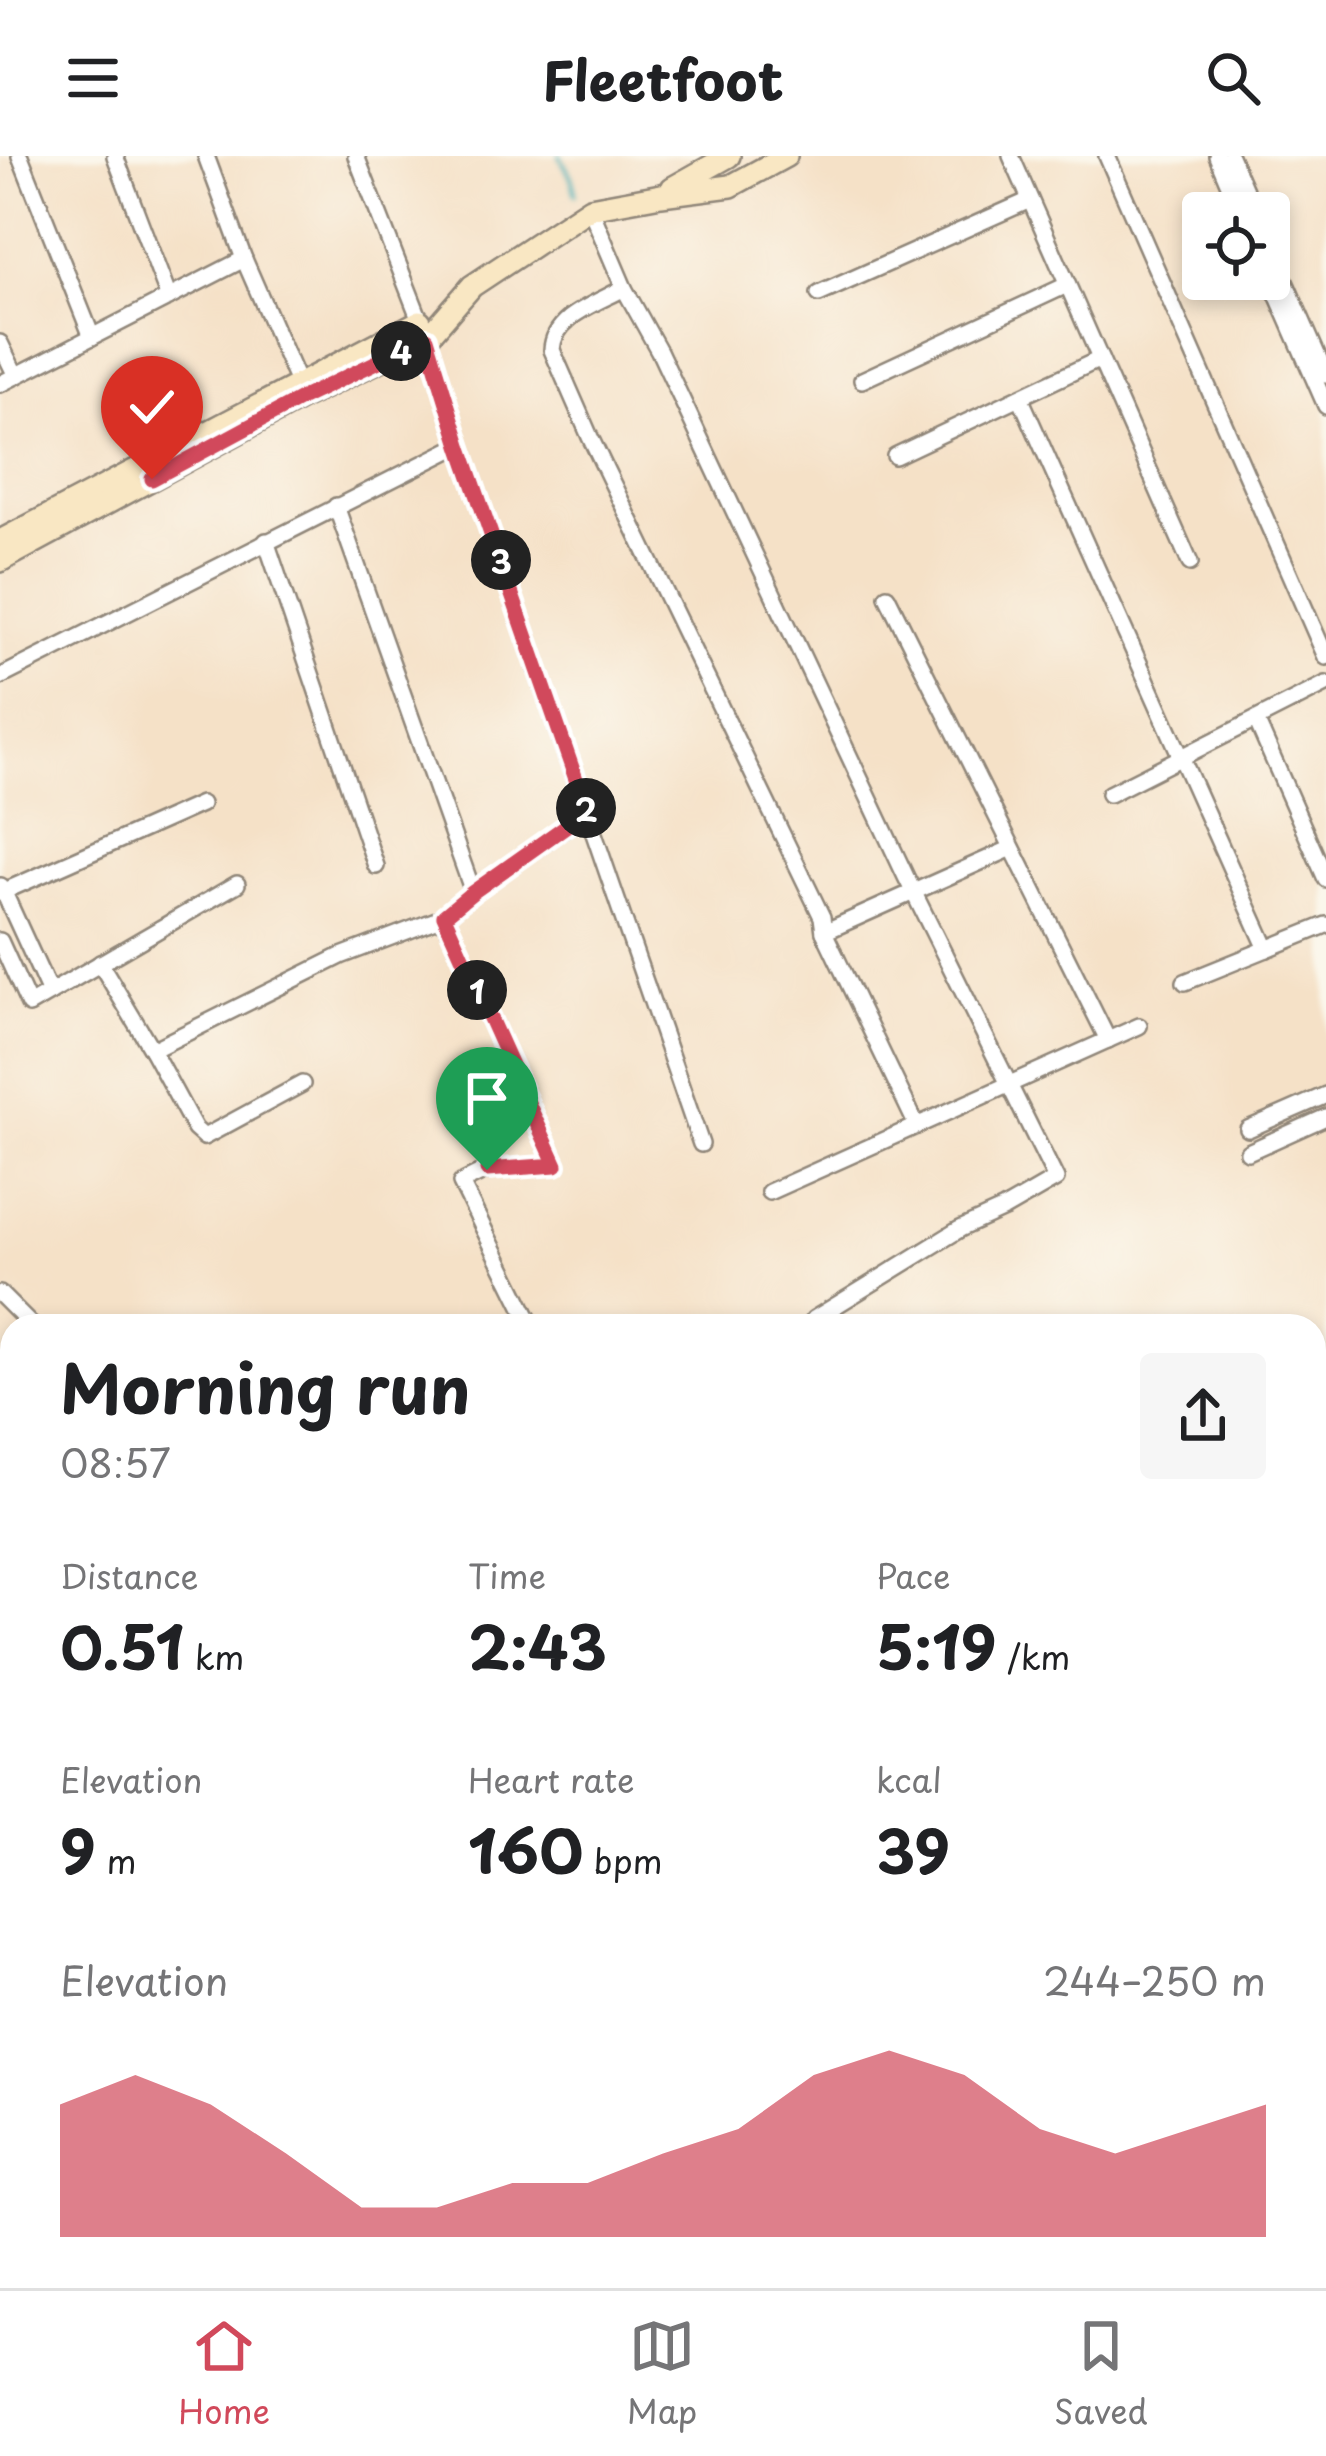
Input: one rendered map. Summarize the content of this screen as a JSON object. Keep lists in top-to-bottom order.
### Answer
{
  "page": {
    "header": "Fleetfoot",
    "pins": [
      "4",
      "3",
      "2",
      "1"
    ],
    "heading": ["Morning run", "08:57"],
    "stats": [
      ["Distance", "0.51 km"],
      ["Time", "2:43"],
      ["Pace", "5:19 /km"],
      ["Elevation", "9 m"],
      ["Heart rate", "160 bpm"],
      ["kcal", "39"]
    ],
    "chart": ["Elevation", "244–250 m"],
    "tabs": ["Home", "Map", "Saved"]
  }
}
